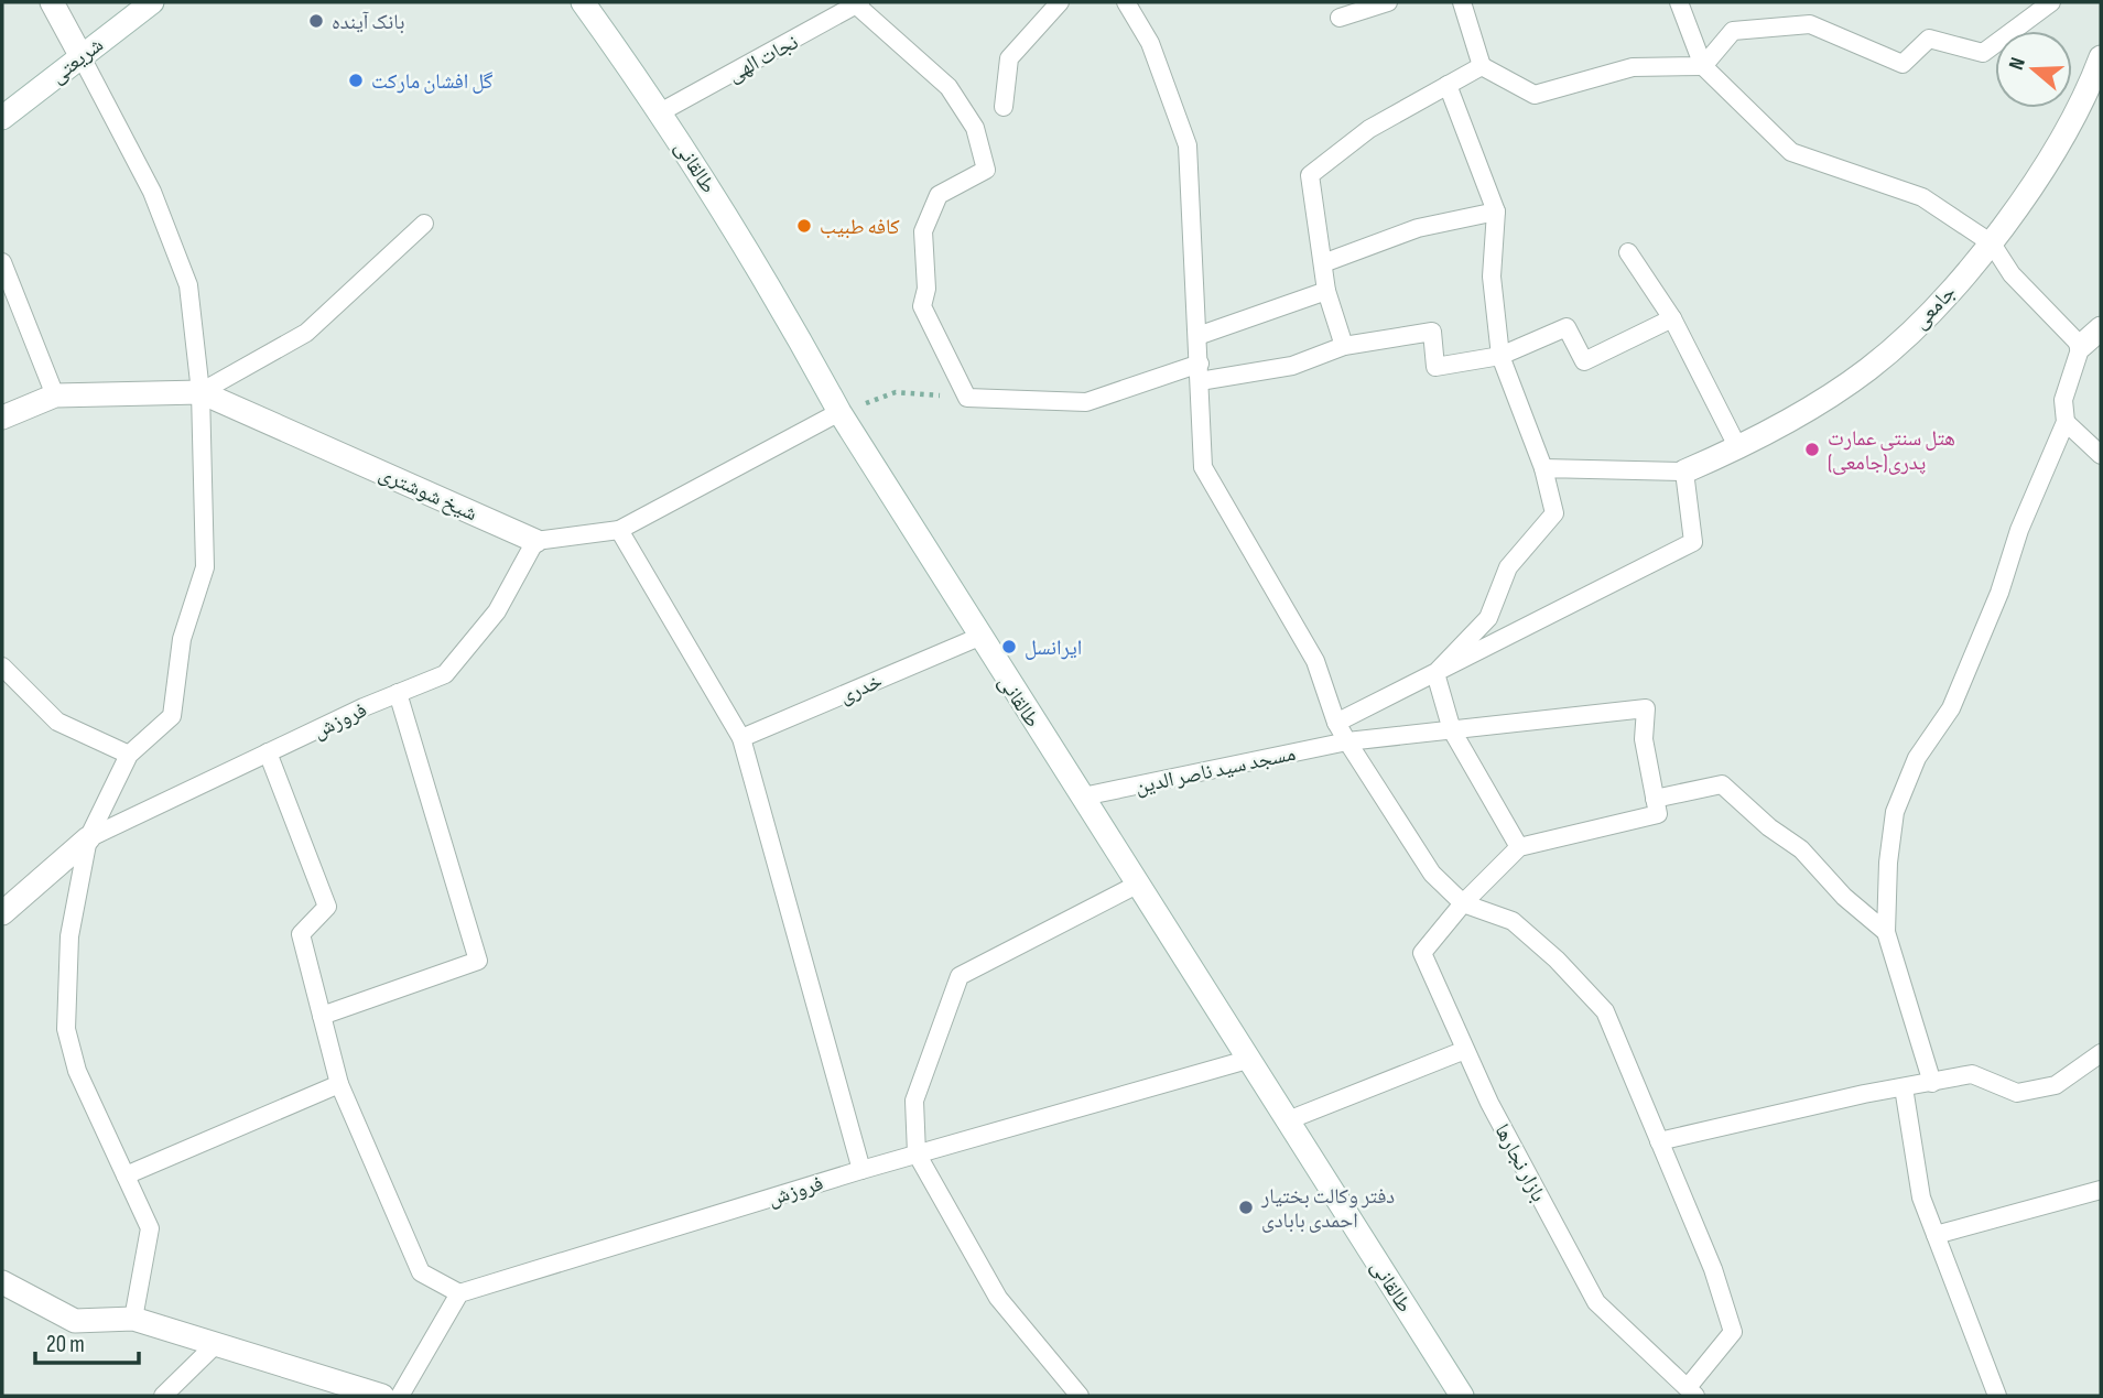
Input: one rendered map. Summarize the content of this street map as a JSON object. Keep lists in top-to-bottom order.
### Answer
{
  "streets": {
    "main road": [
      "شریعتی",
      "طالقانی",
      "جامعی",
      "شیخ شوشتری"
    ],
    "lane": [
      "نجات الهی",
      "خدری",
      "فروزش",
      "مسجد سید ناصر الدین",
      "بازار نجارها"
    ]
  },
  "crossings": [
    ["نجات الهی", "طالقانی"],
    ["طالقانی", "خدری"],
    ["طالقانی", "فروزش"],
    ["طالقانی", "مسجد سید ناصر الدین"],
    ["شیخ شوشتری", "فروزش"]
  ],
  "places": [
    "بانک آینده",
    "گل افشان مارکت",
    "کافه طبیب",
    "هتل سنتی عمارت پدری(جامعی)",
    "ایرانسل",
    "دفتر وکالت بختیار احمدی بابادی"
  ],
  "scale_bar": "20 m",
  "north": "left"
}
